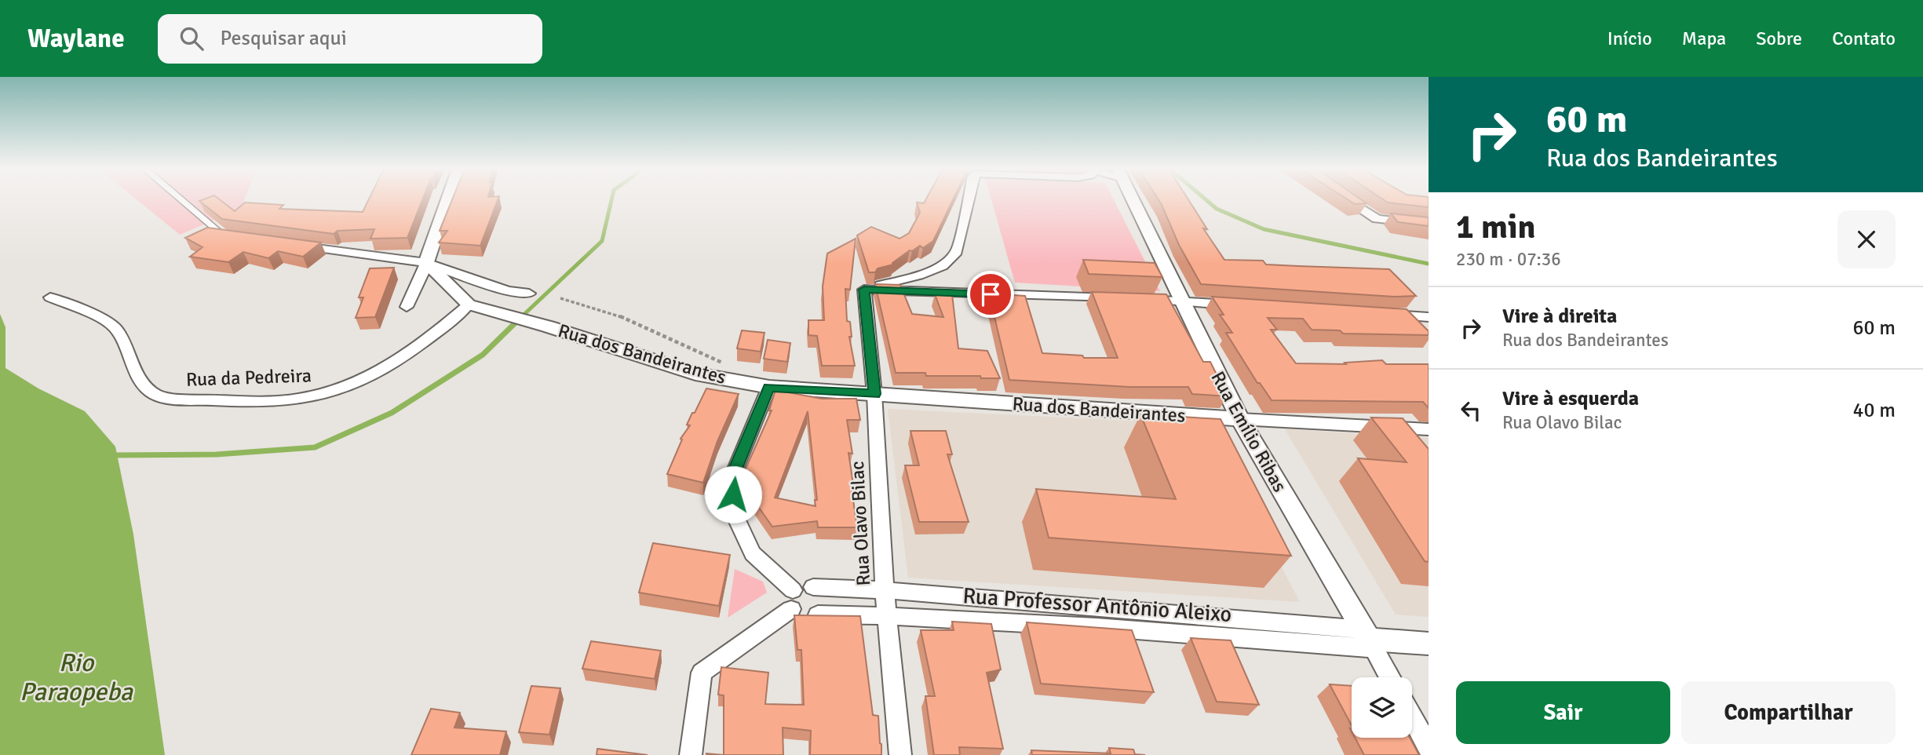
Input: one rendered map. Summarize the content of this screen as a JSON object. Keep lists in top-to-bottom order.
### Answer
{
  "streets": {
    "street": [
      "Rua dos Bandeirantes",
      "Rua da Pedreira",
      "Rua Emílio Ribas",
      "Rua Olavo Bilac",
      "Rua Professor Antônio Aleixo"
    ]
  },
  "crossings": [
    ["Rua dos Bandeirantes", "Rua da Pedreira"],
    ["Rua dos Bandeirantes", "Rua Emílio Ribas"],
    ["Rua dos Bandeirantes", "Rua Olavo Bilac"],
    ["Rua Emílio Ribas", "Rua Professor Antônio Aleixo"],
    ["Rua Olavo Bilac", "Rua Professor Antônio Aleixo"]
  ],
  "water": ["Rio Paraopeba"],
  "page": {
    "header": "Waylane",
    "search": "Pesquisar aqui",
    "nav": [
      "Início",
      "Mapa",
      "Sobre",
      "Contato"
    ],
    "turn": ["60 m", "Rua dos Bandeirantes"],
    "heading": ["1 min", "230 m · 07:36"],
    "list": [
      {
        "name": "Vire à direita",
        "note": "Rua dos Bandeirantes",
        "value": "60 m"
      },
      {
        "name": "Vire à esquerda",
        "note": "Rua Olavo Bilac",
        "value": "40 m"
      }
    ],
    "buttons": ["Sair", "Compartilhar"]
  }
}
